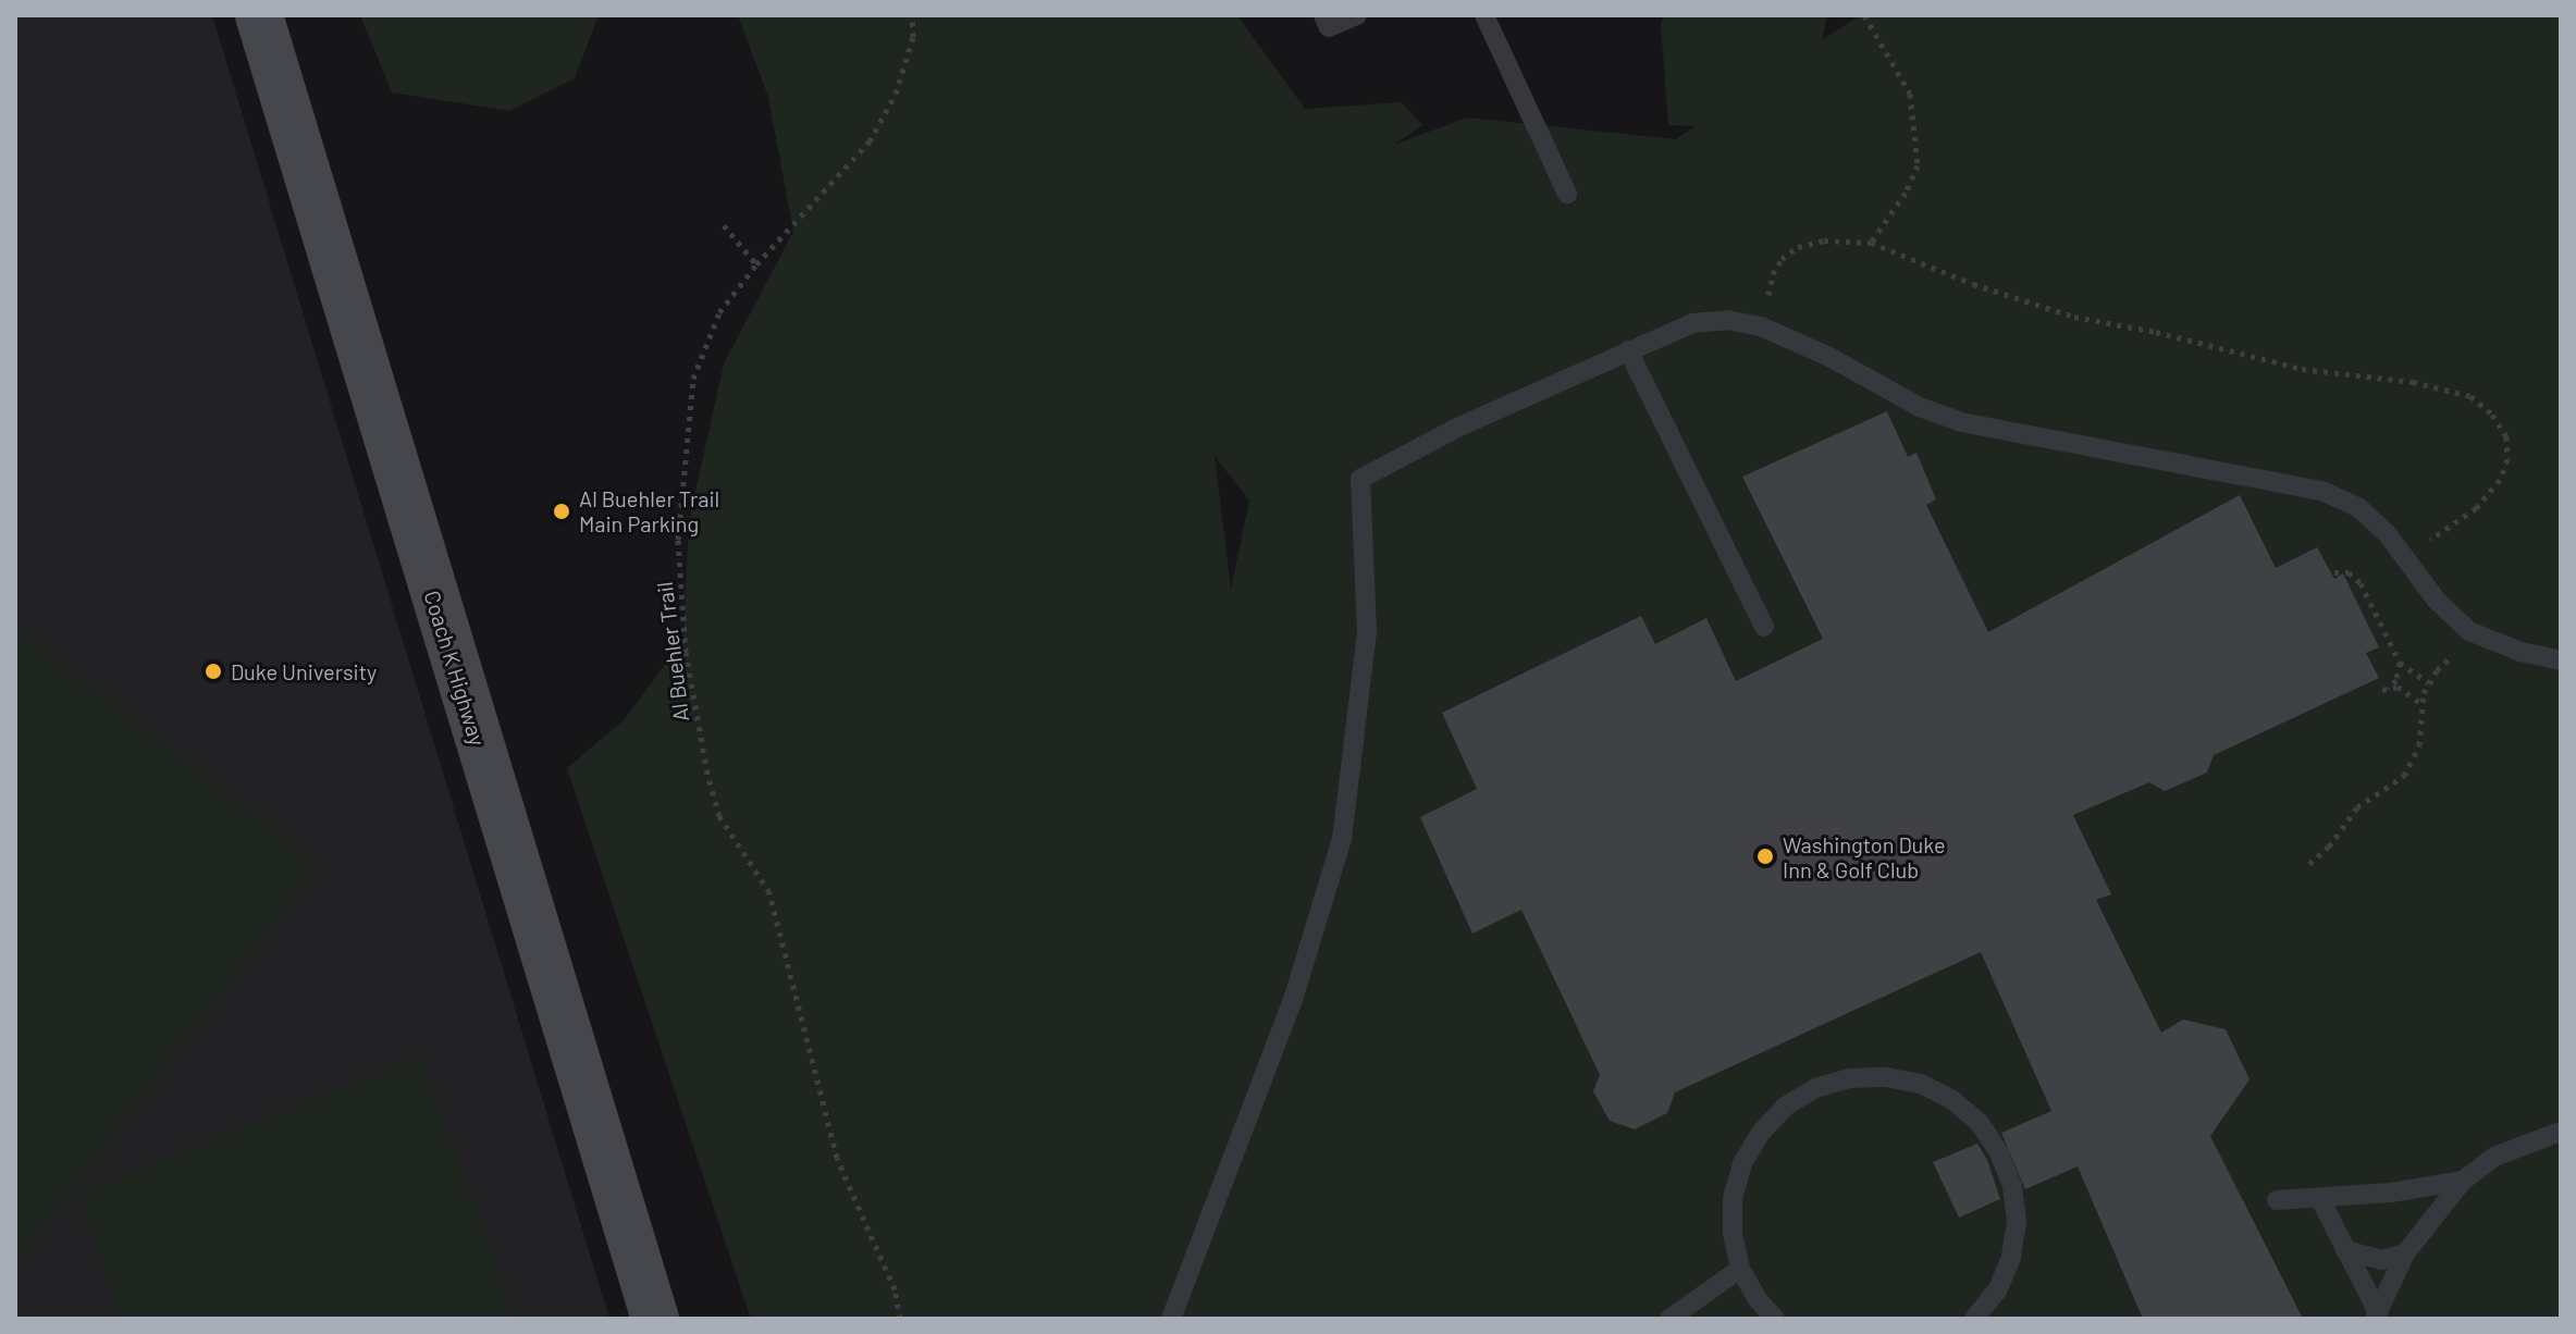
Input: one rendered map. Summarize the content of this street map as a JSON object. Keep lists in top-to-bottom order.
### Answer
{
  "streets": {
    "main road": ["Coach K Highway"],
    "path": ["Al Buehler Trail"]
  },
  "places": ["Al Buehler Trail Main Parking", "Duke University", "Washington Duke Inn & Golf Club"]
}
